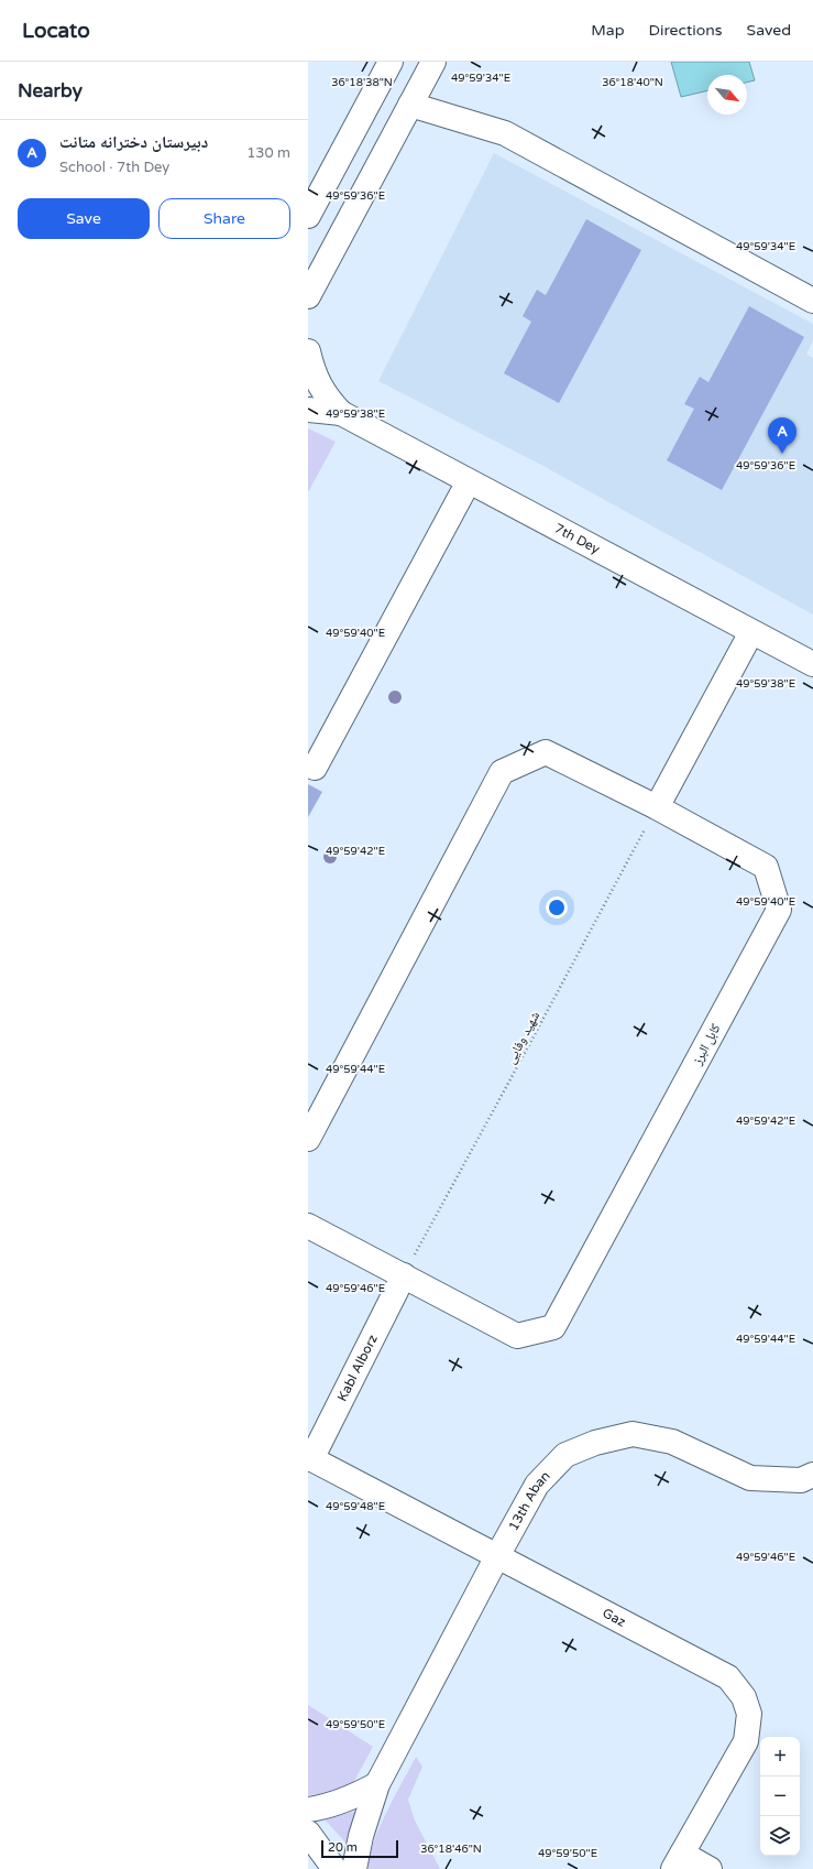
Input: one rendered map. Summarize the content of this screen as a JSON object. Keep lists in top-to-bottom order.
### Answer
{
  "streets": {
    "street": [
      "7th Dey",
      "کابل البرز",
      "Kabl Alborz",
      "13th Aban",
      "Gaz"
    ],
    "path": ["شهید وفایی"]
  },
  "crossings": [
    ["شهید وفایی", "کابل البرز"],
    ["شهید وفایی", "Kabl Alborz"],
    ["کابل البرز", "Kabl Alborz"],
    ["Kabl Alborz", "Gaz"],
    ["13th Aban", "Gaz"]
  ],
  "scale_bar": "20 m",
  "north": "bottom right",
  "page": {
    "header": "Locato",
    "nav": ["Map", "Directions", "Saved"],
    "heading": "Nearby",
    "list": [
      {
        "mark": "A",
        "name": "دبیرستان دخترانه متانت",
        "note": "School · 7th Dey",
        "value": "130 m"
      }
    ],
    "buttons": ["Save", "Share"],
    "pins": "A",
    "map_buttons": ["+", "−"],
    "scale": "20 m"
  },
  "coordinates": [
    "49°59'34\"E",
    "36°18'38\"N",
    "36°18'40\"N",
    "49°59'36\"E",
    "49°59'38\"E",
    "49°59'40\"E",
    "49°59'42\"E",
    "49°59'44\"E",
    "49°59'46\"E",
    "49°59'48\"E",
    "49°59'50\"E",
    "36°18'46\"N"
  ]
}
